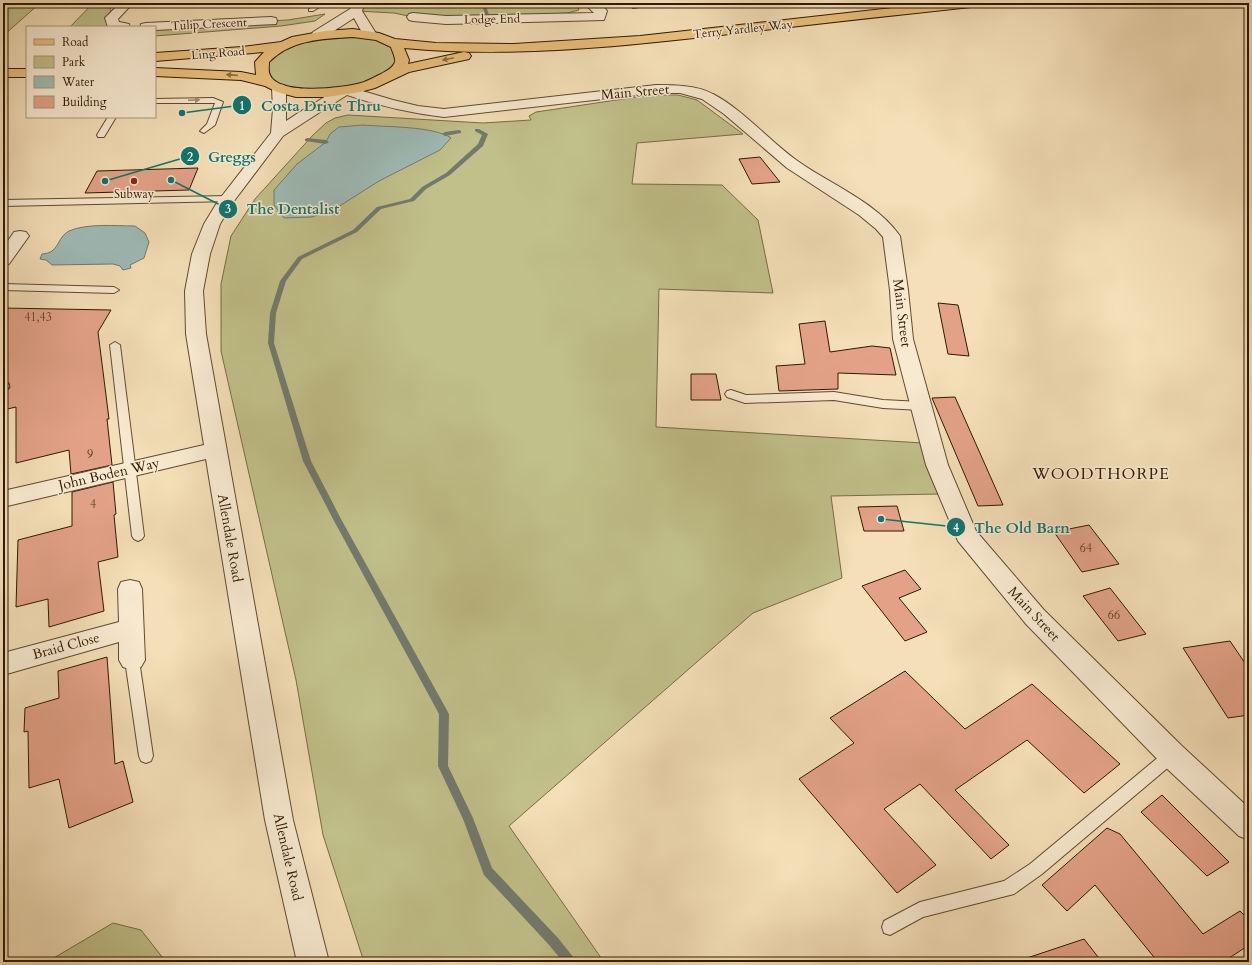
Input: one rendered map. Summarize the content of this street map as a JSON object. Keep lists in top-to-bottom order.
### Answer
{
  "streets": {
    "main road": ["Terry Yardley Way", "Ling Road"],
    "street": [
      "Lodge End",
      "Tulip Crescent",
      "Main Street",
      "John Boden Way",
      "Allendale Road",
      "Braid Close"
    ]
  },
  "crossings": [
    ["Terry Yardley Way", "Ling Road"],
    ["Terry Yardley Way", "Main Street"],
    ["Terry Yardley Way", "Allendale Road"],
    ["Ling Road", "Main Street"],
    ["Ling Road", "Allendale Road"],
    ["Main Street", "Allendale Road"],
    ["John Boden Way", "Allendale Road"]
  ],
  "districts": ["WOODTHORPE"],
  "places": [
    "Costa Drive Thru",
    "The Dentalist",
    "Greggs",
    "Subway",
    "The Old Barn"
  ],
  "house_numbers": [
    "41,43",
    "9",
    "4",
    "64",
    "66"
  ],
  "legend": [
    "Road",
    "Park",
    "Water",
    "Building"
  ]
}
